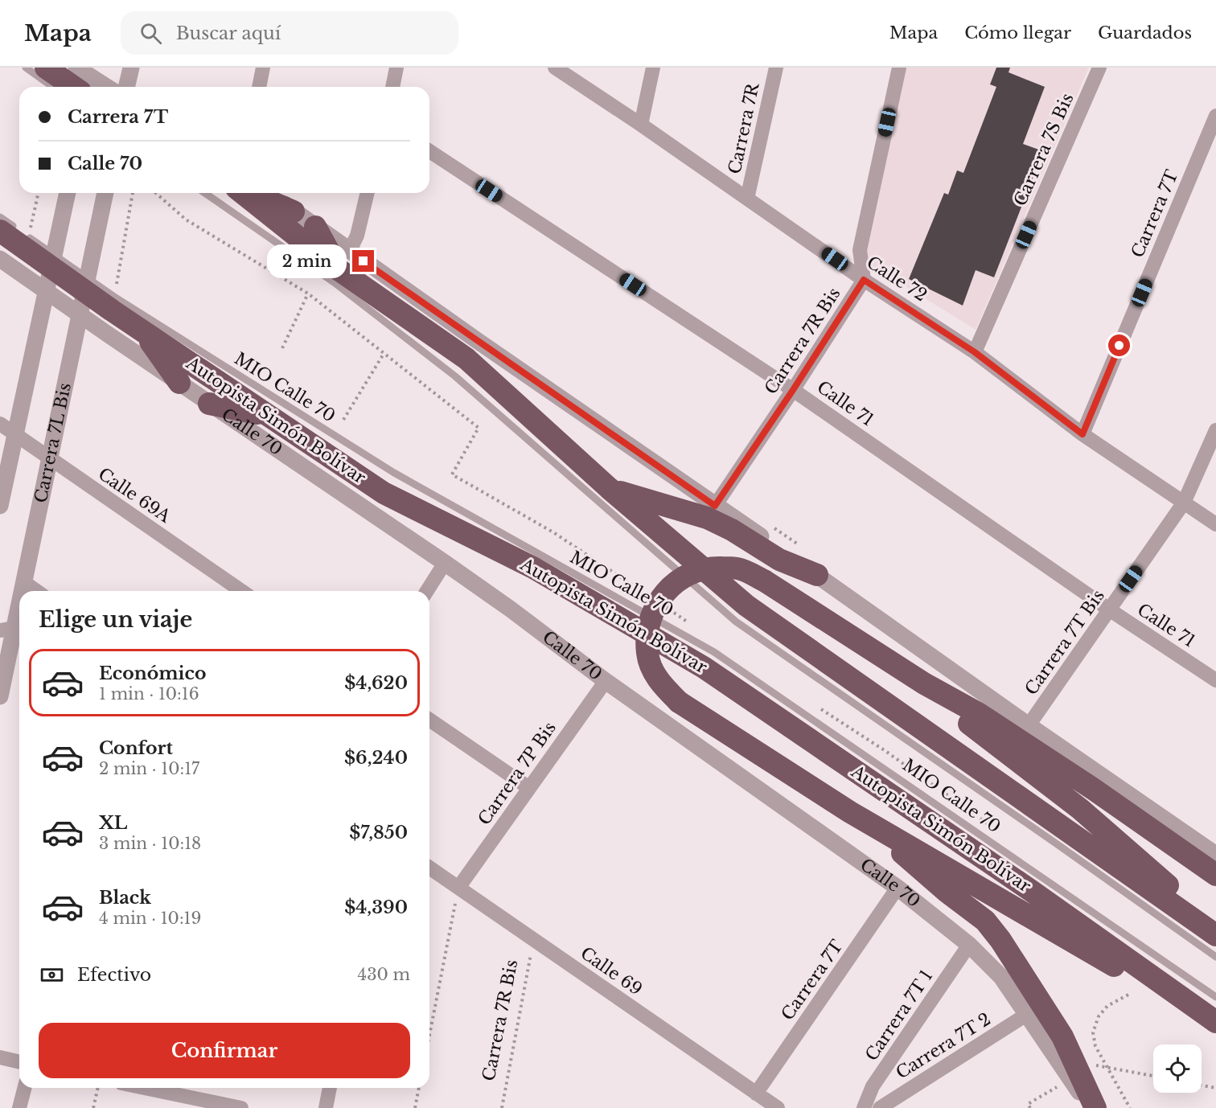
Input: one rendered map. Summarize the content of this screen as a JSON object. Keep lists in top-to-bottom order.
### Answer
{
  "streets": {
    "highway": ["Autopista Simón Bolívar"],
    "street": [
      "Carrera 7R",
      "Carrera 7S Bis",
      "Carrera 7T",
      "Calle 72",
      "Carrera 7R Bis",
      "Calle 71",
      "Calle 70",
      "Carrera 7L Bis",
      "Calle 69A",
      "Carrera 7T Bis",
      "Carrera 7P Bis",
      "Calle 69",
      "Carrera 7T 1",
      "Carrera 7T 2"
    ],
    "lane": ["MIO Calle 70"]
  },
  "crossings": [
    ["Carrera 7R", "Calle 72"],
    ["Carrera 7S Bis", "Calle 72"],
    ["Carrera 7T", "Calle 72"],
    ["Carrera 7T", "Calle 70"],
    ["Carrera 7T", "Calle 69"],
    ["Calle 72", "Carrera 7R Bis"],
    ["Calle 72", "Carrera 7T Bis"],
    ["Carrera 7R Bis", "Calle 71"],
    ["Carrera 7R Bis", "Calle 69"],
    ["MIO Calle 70", "Autopista Simón Bolívar"],
    ["MIO Calle 70", "Carrera 7L Bis"],
    ["Calle 71", "Carrera 7T Bis"],
    ["Autopista Simón Bolívar", "Carrera 7L Bis"],
    ["Calle 70", "Carrera 7L Bis"],
    ["Calle 70", "Carrera 7P Bis"],
    ["Calle 70", "Carrera 7T 1"],
    ["Calle 70", "Carrera 7T 2"],
    ["Carrera 7L Bis", "Calle 69A"],
    ["Carrera 7P Bis", "Calle 69"]
  ],
  "page": {
    "header": "Mapa",
    "search": "Buscar aquí",
    "nav": ["Mapa", "Cómo llegar", "Guardados"],
    "banner": ["Carrera 7T", "Calle 70"],
    "bubble": "2 min",
    "heading": "Elige un viaje",
    "list": [
      {
        "name": "Económico",
        "note": "1 min · 10:16",
        "value": "$4,620"
      },
      {
        "name": "Confort",
        "note": "2 min · 10:17",
        "value": "$6,240"
      },
      {
        "name": "XL",
        "note": "3 min · 10:18",
        "value": "$7,850"
      },
      {
        "name": "Black",
        "note": "4 min · 10:19",
        "value": "$4,390"
      }
    ],
    "pay": ["Efectivo", "430 m"],
    "buttons": "Confirmar"
  }
}
